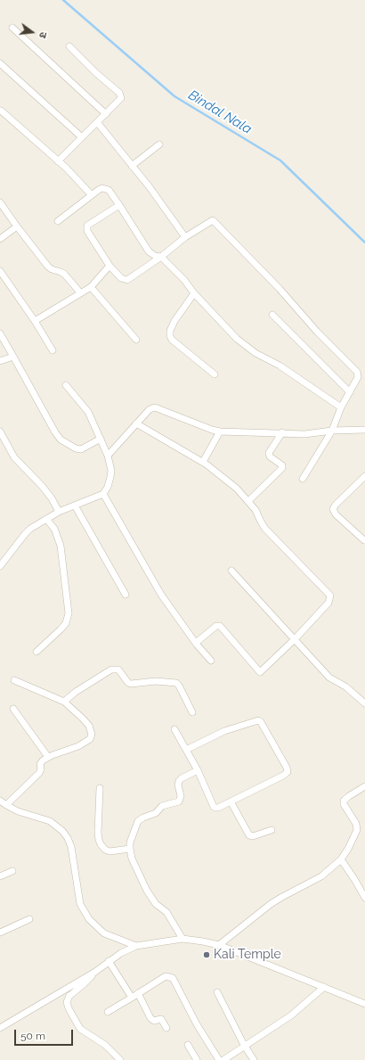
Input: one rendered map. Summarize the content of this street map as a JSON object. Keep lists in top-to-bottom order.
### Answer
{
  "water": ["Bindal Nala"],
  "places": ["Kali Temple"],
  "scale_bar": "50 m",
  "north": "right"
}
